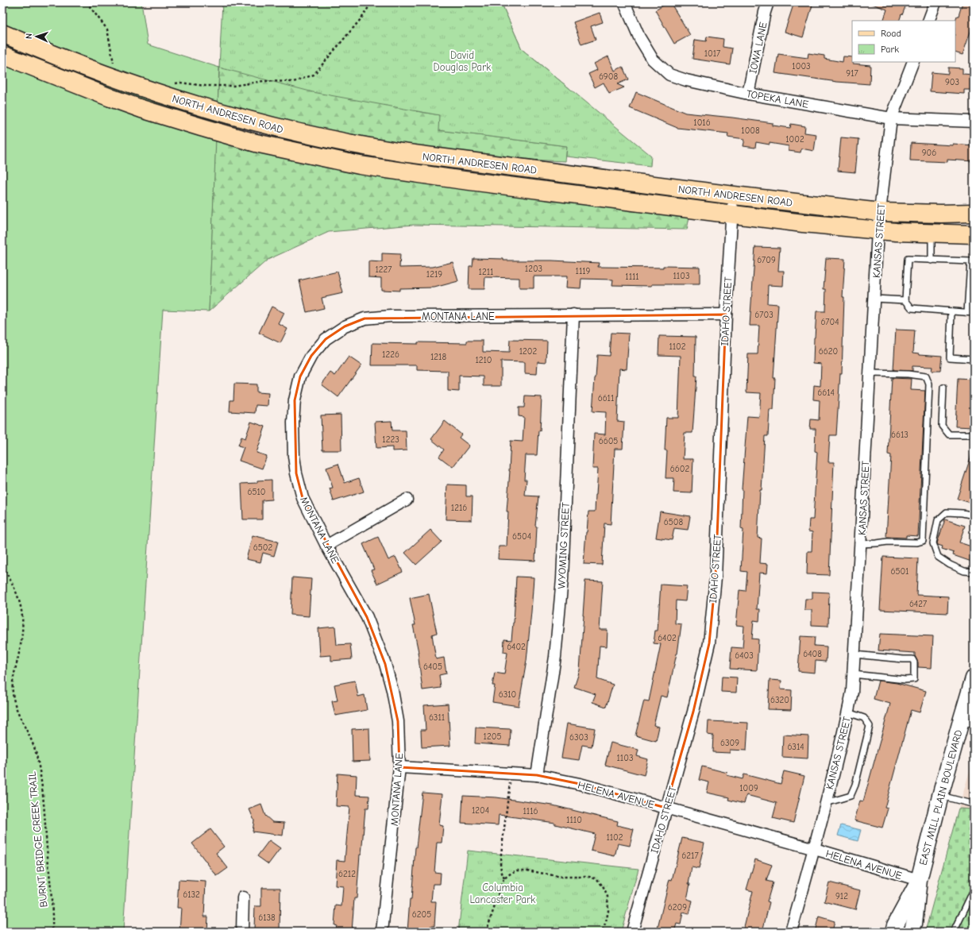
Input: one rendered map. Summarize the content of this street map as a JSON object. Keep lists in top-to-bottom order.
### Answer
{
  "streets": {
    "main road": ["NORTH ANDRESEN ROAD", "EAST MILL PLAIN BOULEVARD"],
    "street": [
      "IOWA LANE",
      "TOPEKA LANE",
      "KANSAS STREET",
      "IDAHO STREET",
      "MONTANA LANE",
      "WYOMING STREET",
      "HELENA AVENUE"
    ],
    "path": ["BURNT BRIDGE CREEK TRAIL"]
  },
  "crossings": [
    ["IOWA LANE", "TOPEKA LANE"],
    ["TOPEKA LANE", "KANSAS STREET"],
    ["NORTH ANDRESEN ROAD", "KANSAS STREET"],
    ["NORTH ANDRESEN ROAD", "IDAHO STREET"],
    ["KANSAS STREET", "HELENA AVENUE"],
    ["IDAHO STREET", "MONTANA LANE"],
    ["IDAHO STREET", "HELENA AVENUE"],
    ["MONTANA LANE", "WYOMING STREET"],
    ["MONTANA LANE", "HELENA AVENUE"],
    ["WYOMING STREET", "HELENA AVENUE"],
    ["HELENA AVENUE", "EAST MILL PLAIN BOULEVARD"]
  ],
  "parks": ["David Douglas Park", "Columbia Lancaster Park"],
  "house_numbers": [
    "1017",
    "1003",
    "917",
    "6908",
    "903",
    "1016",
    "1008",
    "1002",
    "906",
    "6709",
    "1203",
    "1227",
    "1119",
    "1211",
    "1219",
    "1103",
    "1111",
    "6703",
    "6704",
    "1102",
    "1202",
    "6620",
    "1226",
    "1218",
    "1210",
    "6614",
    "6611",
    "6613",
    "1223",
    "6605",
    "6602",
    "6510",
    "1216",
    "6508",
    "6504",
    "6502",
    "6501",
    "6427",
    "6402",
    "6402",
    "6408",
    "6403",
    "6405",
    "6310",
    "6320",
    "6311",
    "1205",
    "6303",
    "6309",
    "6314",
    "1103",
    "1009",
    "1204",
    "1116",
    "1110",
    "1102",
    "6217",
    "6212",
    "6132",
    "912",
    "6209",
    "6205",
    "6138"
  ],
  "legend": ["Road", "Park"],
  "north": "left"
}
